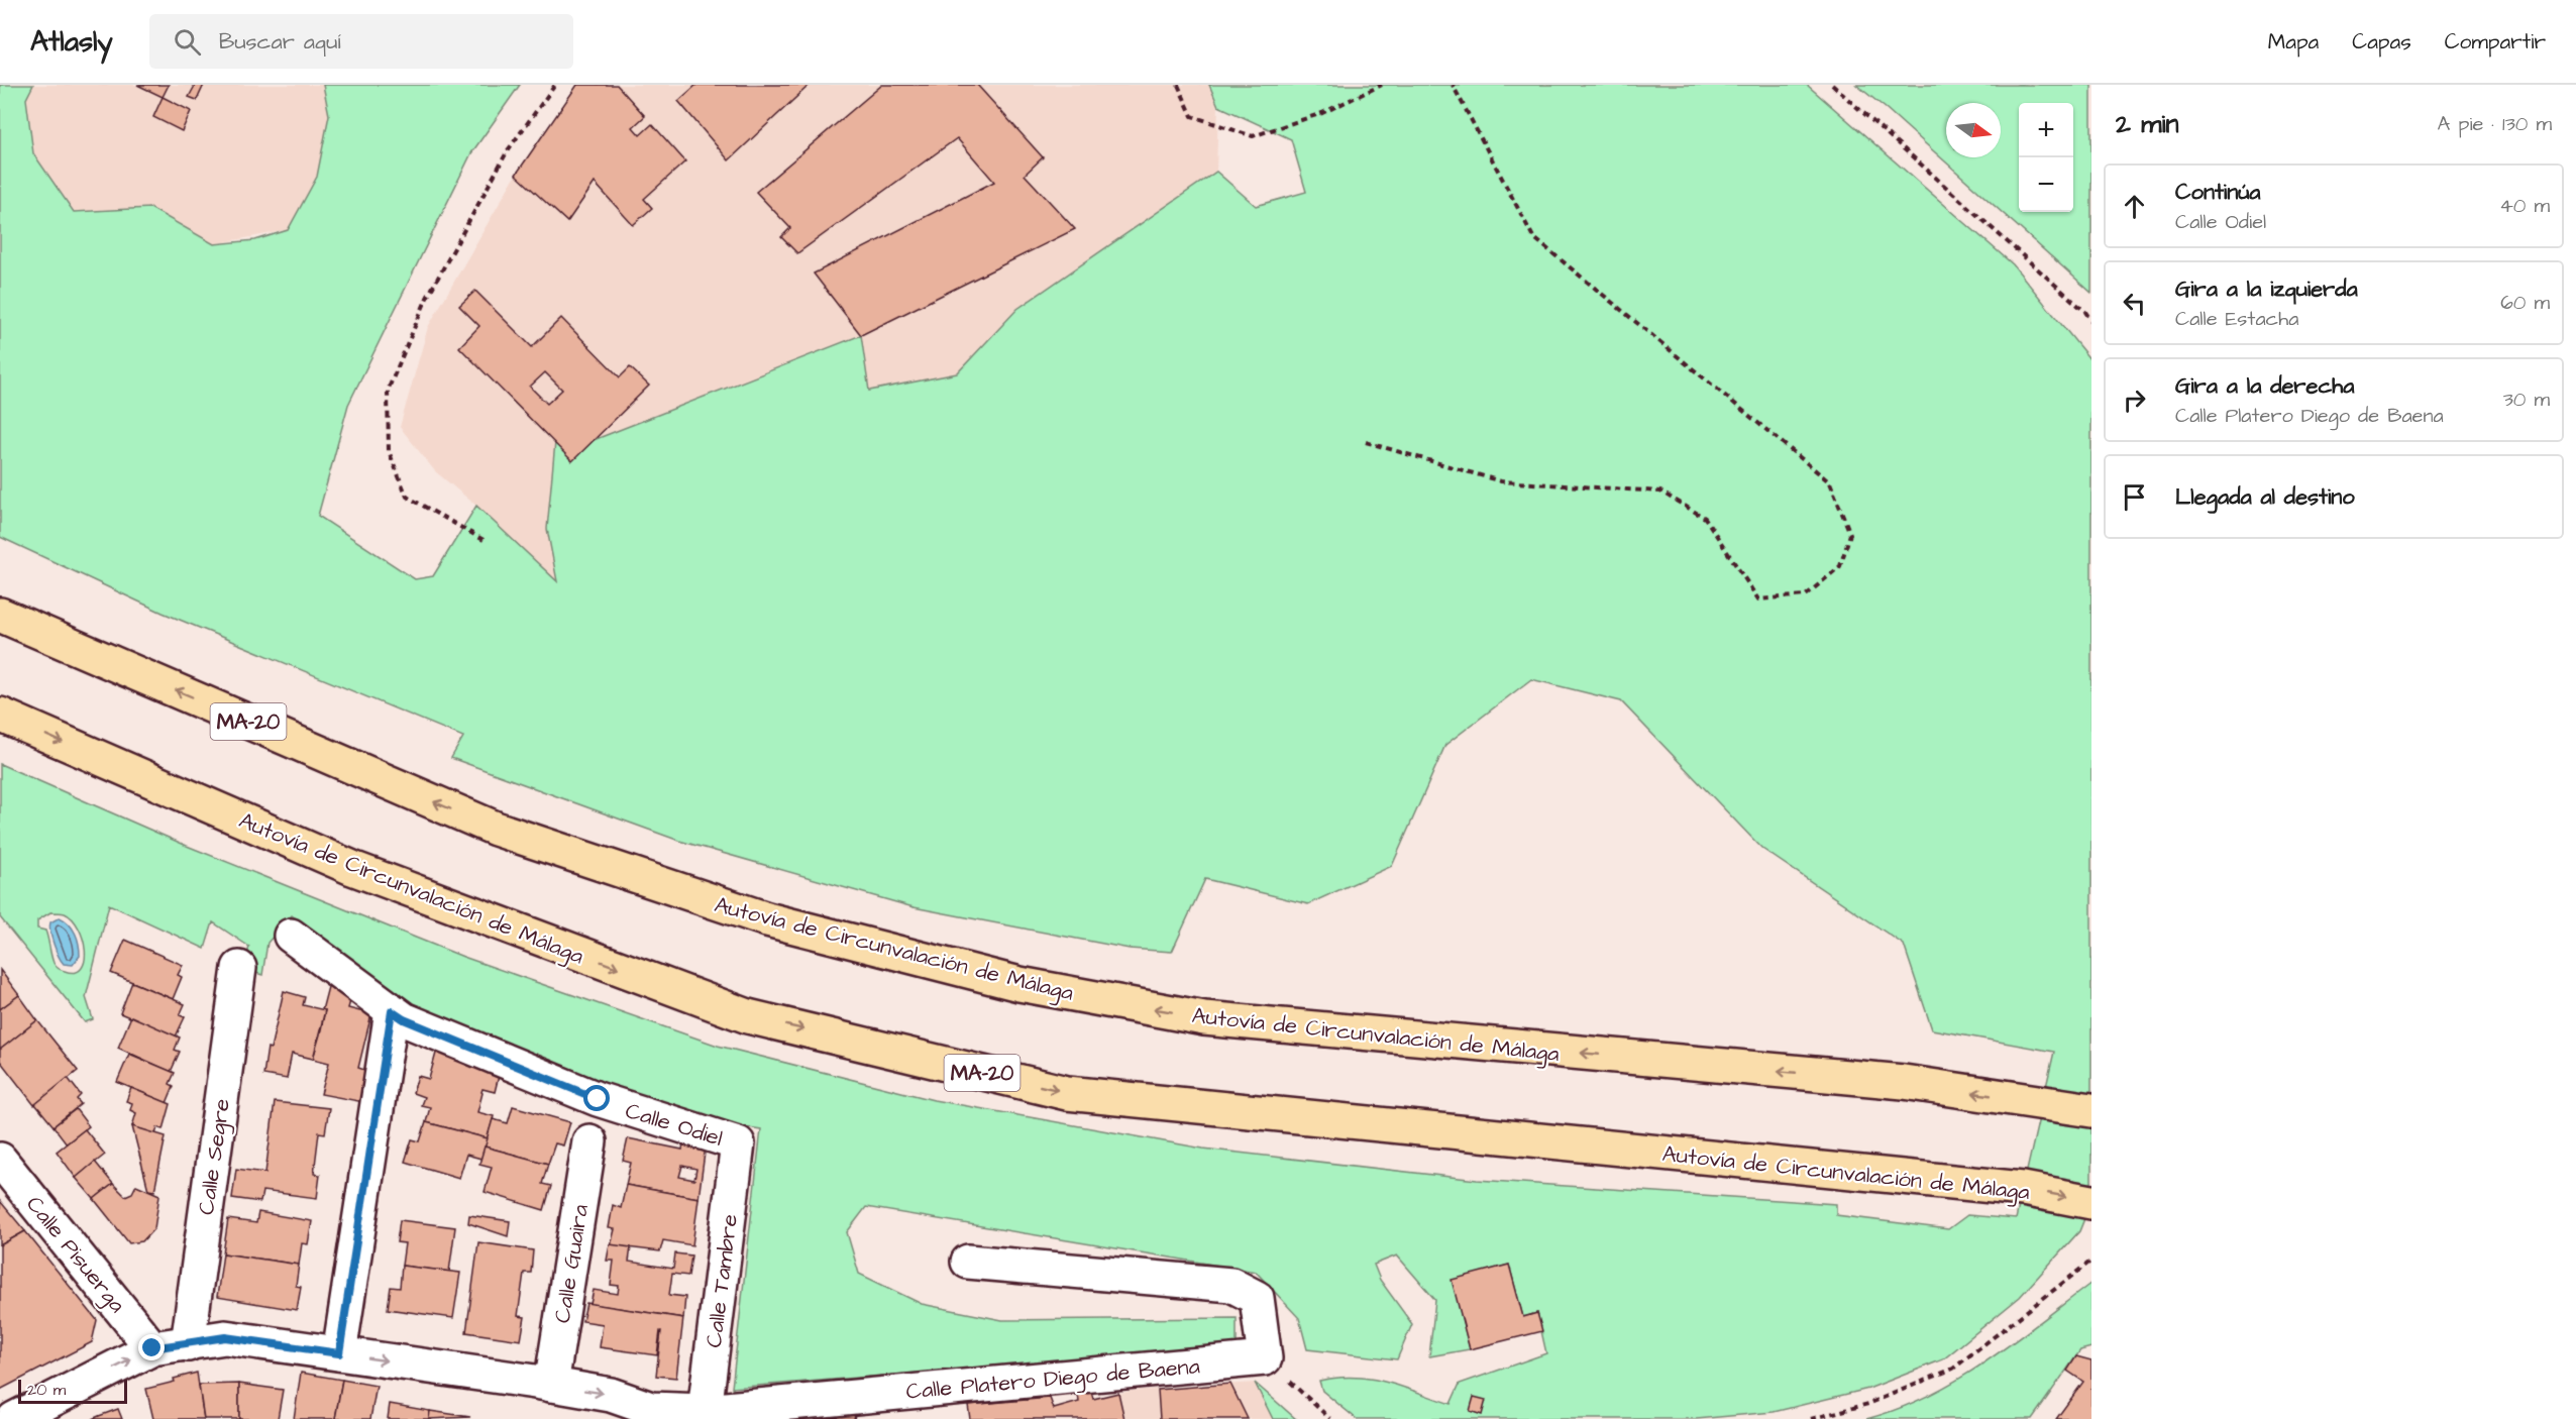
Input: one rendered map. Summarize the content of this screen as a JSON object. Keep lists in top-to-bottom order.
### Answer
{
  "streets": {
    "highway": ["MA-20", "Autovía de Circunvalación de Málaga"],
    "street": [
      "Calle Odiel",
      "Calle Segre",
      "Calle Pisuerga",
      "Calle Guaira",
      "Calle Tambre",
      "Calle Platero Diego de Baena"
    ]
  },
  "crossings": [
    ["Calle Odiel", "Calle Tambre"],
    ["Calle Segre", "Calle Platero Diego de Baena"],
    ["Calle Pisuerga", "Calle Platero Diego de Baena"],
    ["Calle Guaira", "Calle Platero Diego de Baena"],
    ["Calle Tambre", "Calle Platero Diego de Baena"]
  ],
  "one_way": ["Calle Platero Diego de Baena"],
  "scale_bar": "20 m",
  "north": "right",
  "page": {
    "header": "Atlasly",
    "search": "Buscar aquí",
    "nav": ["Mapa", "Capas", "Compartir"],
    "heading": ["2 min", "A pie · 130 m"],
    "map_buttons": ["+", "−"],
    "list": [
      ["Continúa", "Calle Odiel", "40 m"],
      ["Gira a la izquierda", "Calle Estacha", "60 m"],
      ["Gira a la derecha", "Calle Platero Diego de Baena", "30 m"],
      "Llegada al destino"
    ],
    "scale": "20 m"
  }
}
